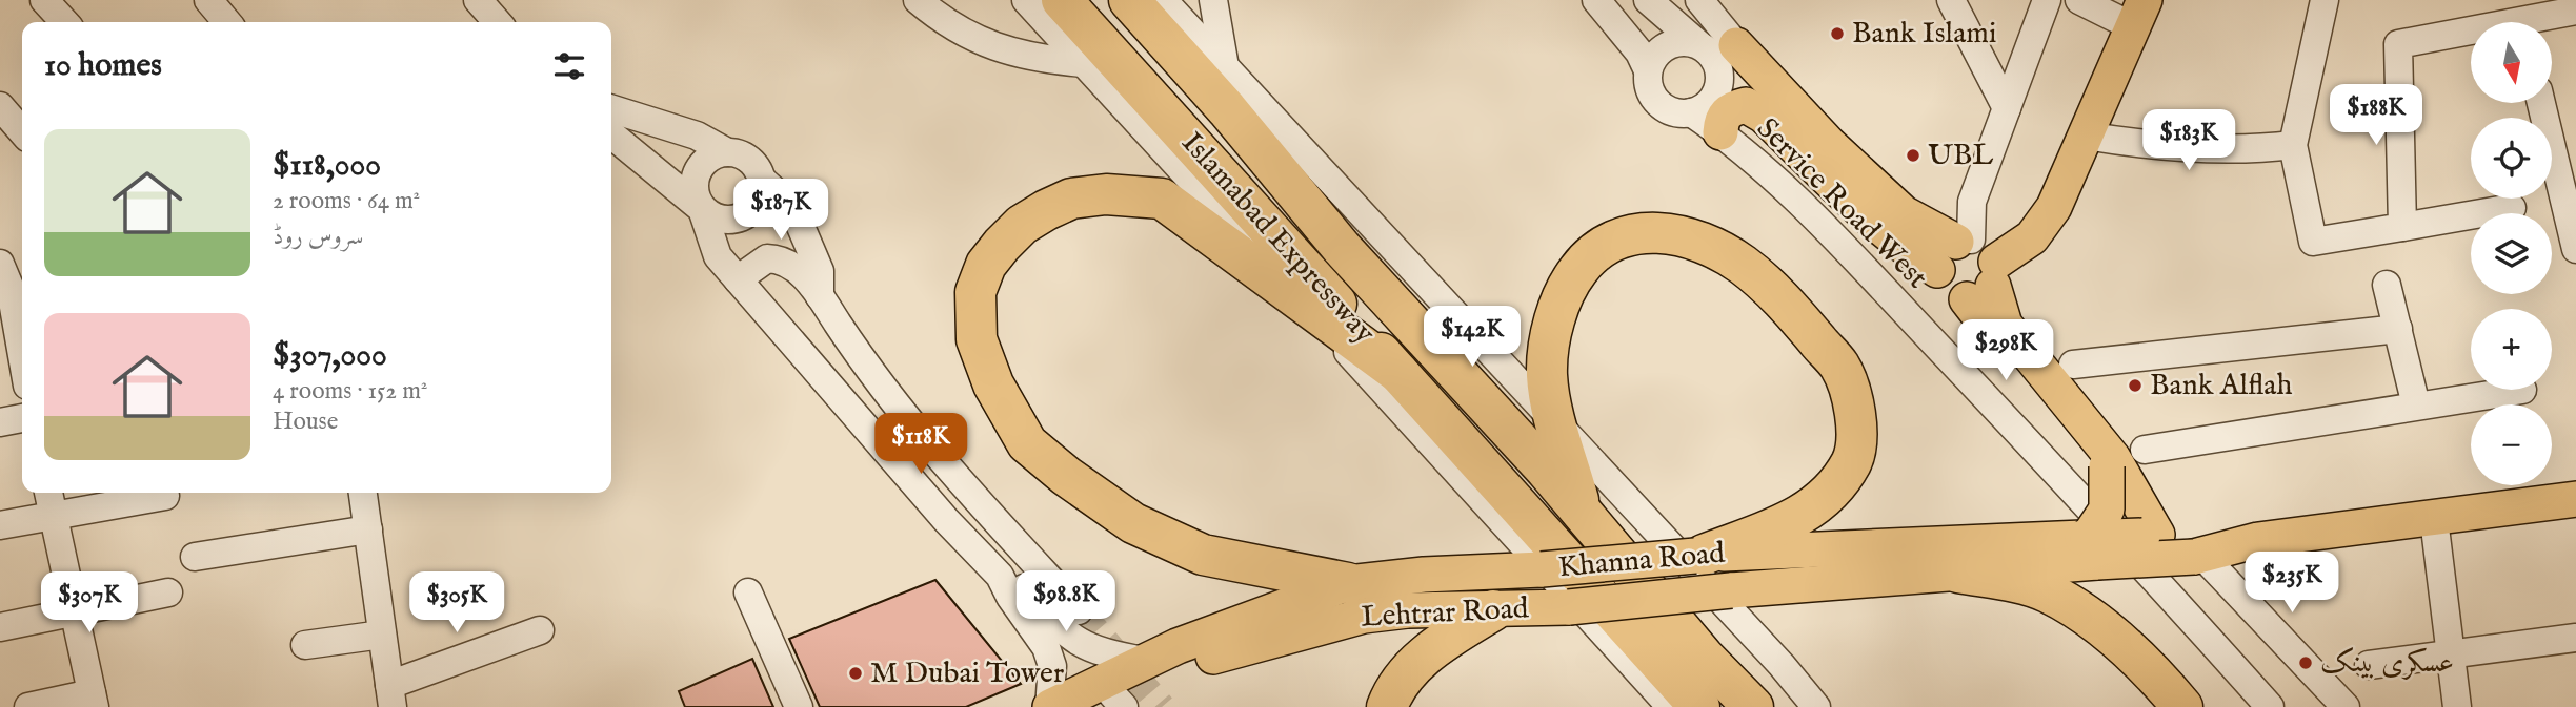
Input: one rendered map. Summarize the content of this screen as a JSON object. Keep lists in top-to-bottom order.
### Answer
{
  "streets": {
    "highway": ["Islamabad Expressway"],
    "main road": ["Khanna Road", "Lehtrar Road"],
    "street": ["Service Road West"]
  },
  "crossings": [
    ["Khanna Road", "Lehtrar Road"]
  ],
  "places": [
    "Bank Islami",
    "UBL",
    "Bank Alflah",
    "عسکری بینک",
    "M Dubai Tower"
  ],
  "north": "bottom",
  "page": {
    "map_buttons": ["+", "−"],
    "heading": "10 homes",
    "price": [
      "$188K",
      "$183K",
      "$187K",
      "$142K",
      "$298K",
      "$118K",
      "$235K",
      "$98.8K",
      "$307K",
      "$305K"
    ],
    "list": [
      {
        "name": "$118,000",
        "note": "2 rooms · 64 m² · سروس روڈ"
      },
      {
        "name": "$307,000",
        "note": "4 rooms · 152 m² · House"
      }
    ]
  }
}
